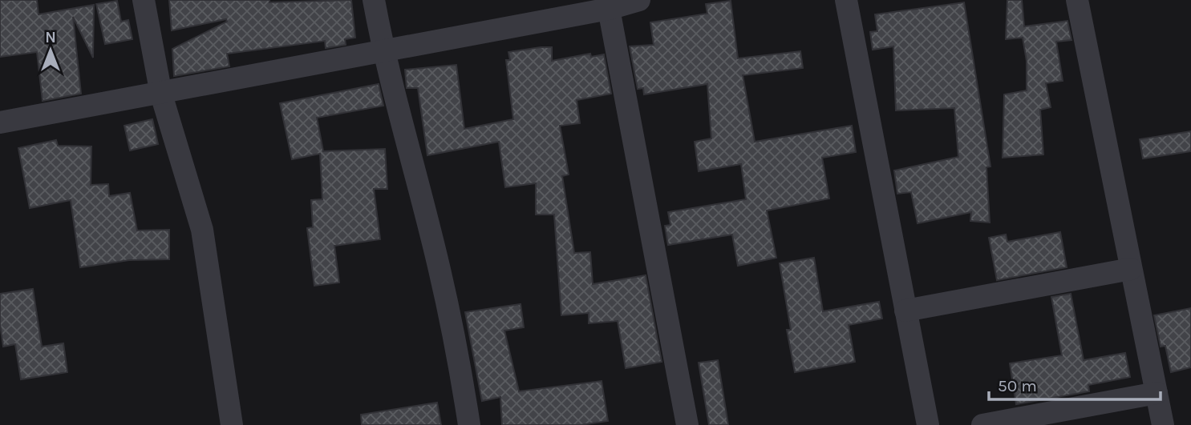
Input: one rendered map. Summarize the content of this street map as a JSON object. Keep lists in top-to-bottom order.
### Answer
{
  "scale_bar": "50 m",
  "north": "top"
}
